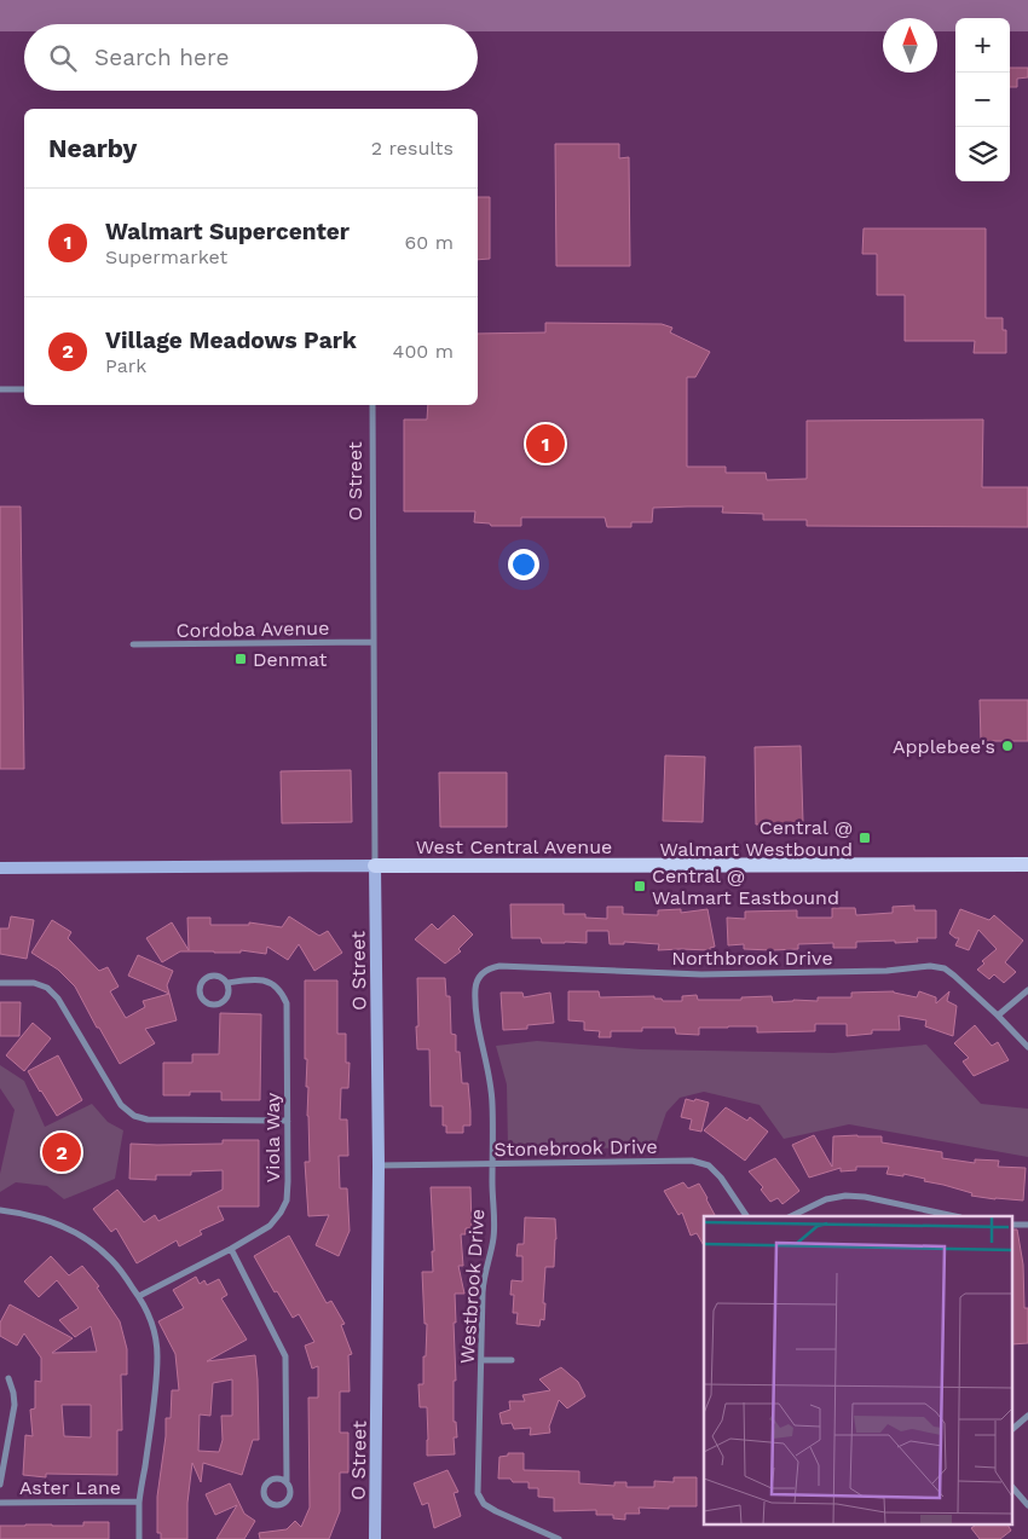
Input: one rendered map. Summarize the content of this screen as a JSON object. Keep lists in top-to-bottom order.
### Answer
{
  "streets": {
    "main road": ["West Central Avenue"],
    "street": [
      "O Street",
      "Cordoba Avenue",
      "Northbrook Drive",
      "Viola Way",
      "Stonebrook Drive",
      "Westbrook Drive",
      "Aster Lane"
    ]
  },
  "crossings": [
    ["O Street", "Cordoba Avenue"],
    ["O Street", "West Central Avenue"],
    ["O Street", "Stonebrook Drive"],
    ["Northbrook Drive", "Westbrook Drive"],
    ["Stonebrook Drive", "Westbrook Drive"]
  ],
  "places": {
    "transit": ["Denmat", "Central @ Walmart Westbound", "Central @ Walmart Eastbound"],
    "other": ["Applebee's"]
  },
  "north": "top",
  "page": {
    "map_buttons": ["+", "−"],
    "search": "Search here",
    "heading": ["Nearby", "2 results"],
    "list": [
      {
        "mark": "1",
        "name": "Walmart Supercenter",
        "note": "Supermarket",
        "value": "60 m"
      },
      {
        "mark": "2",
        "name": "Village Meadows Park",
        "note": "Park",
        "value": "400 m"
      }
    ],
    "pins": ["1", "2"]
  }
}
